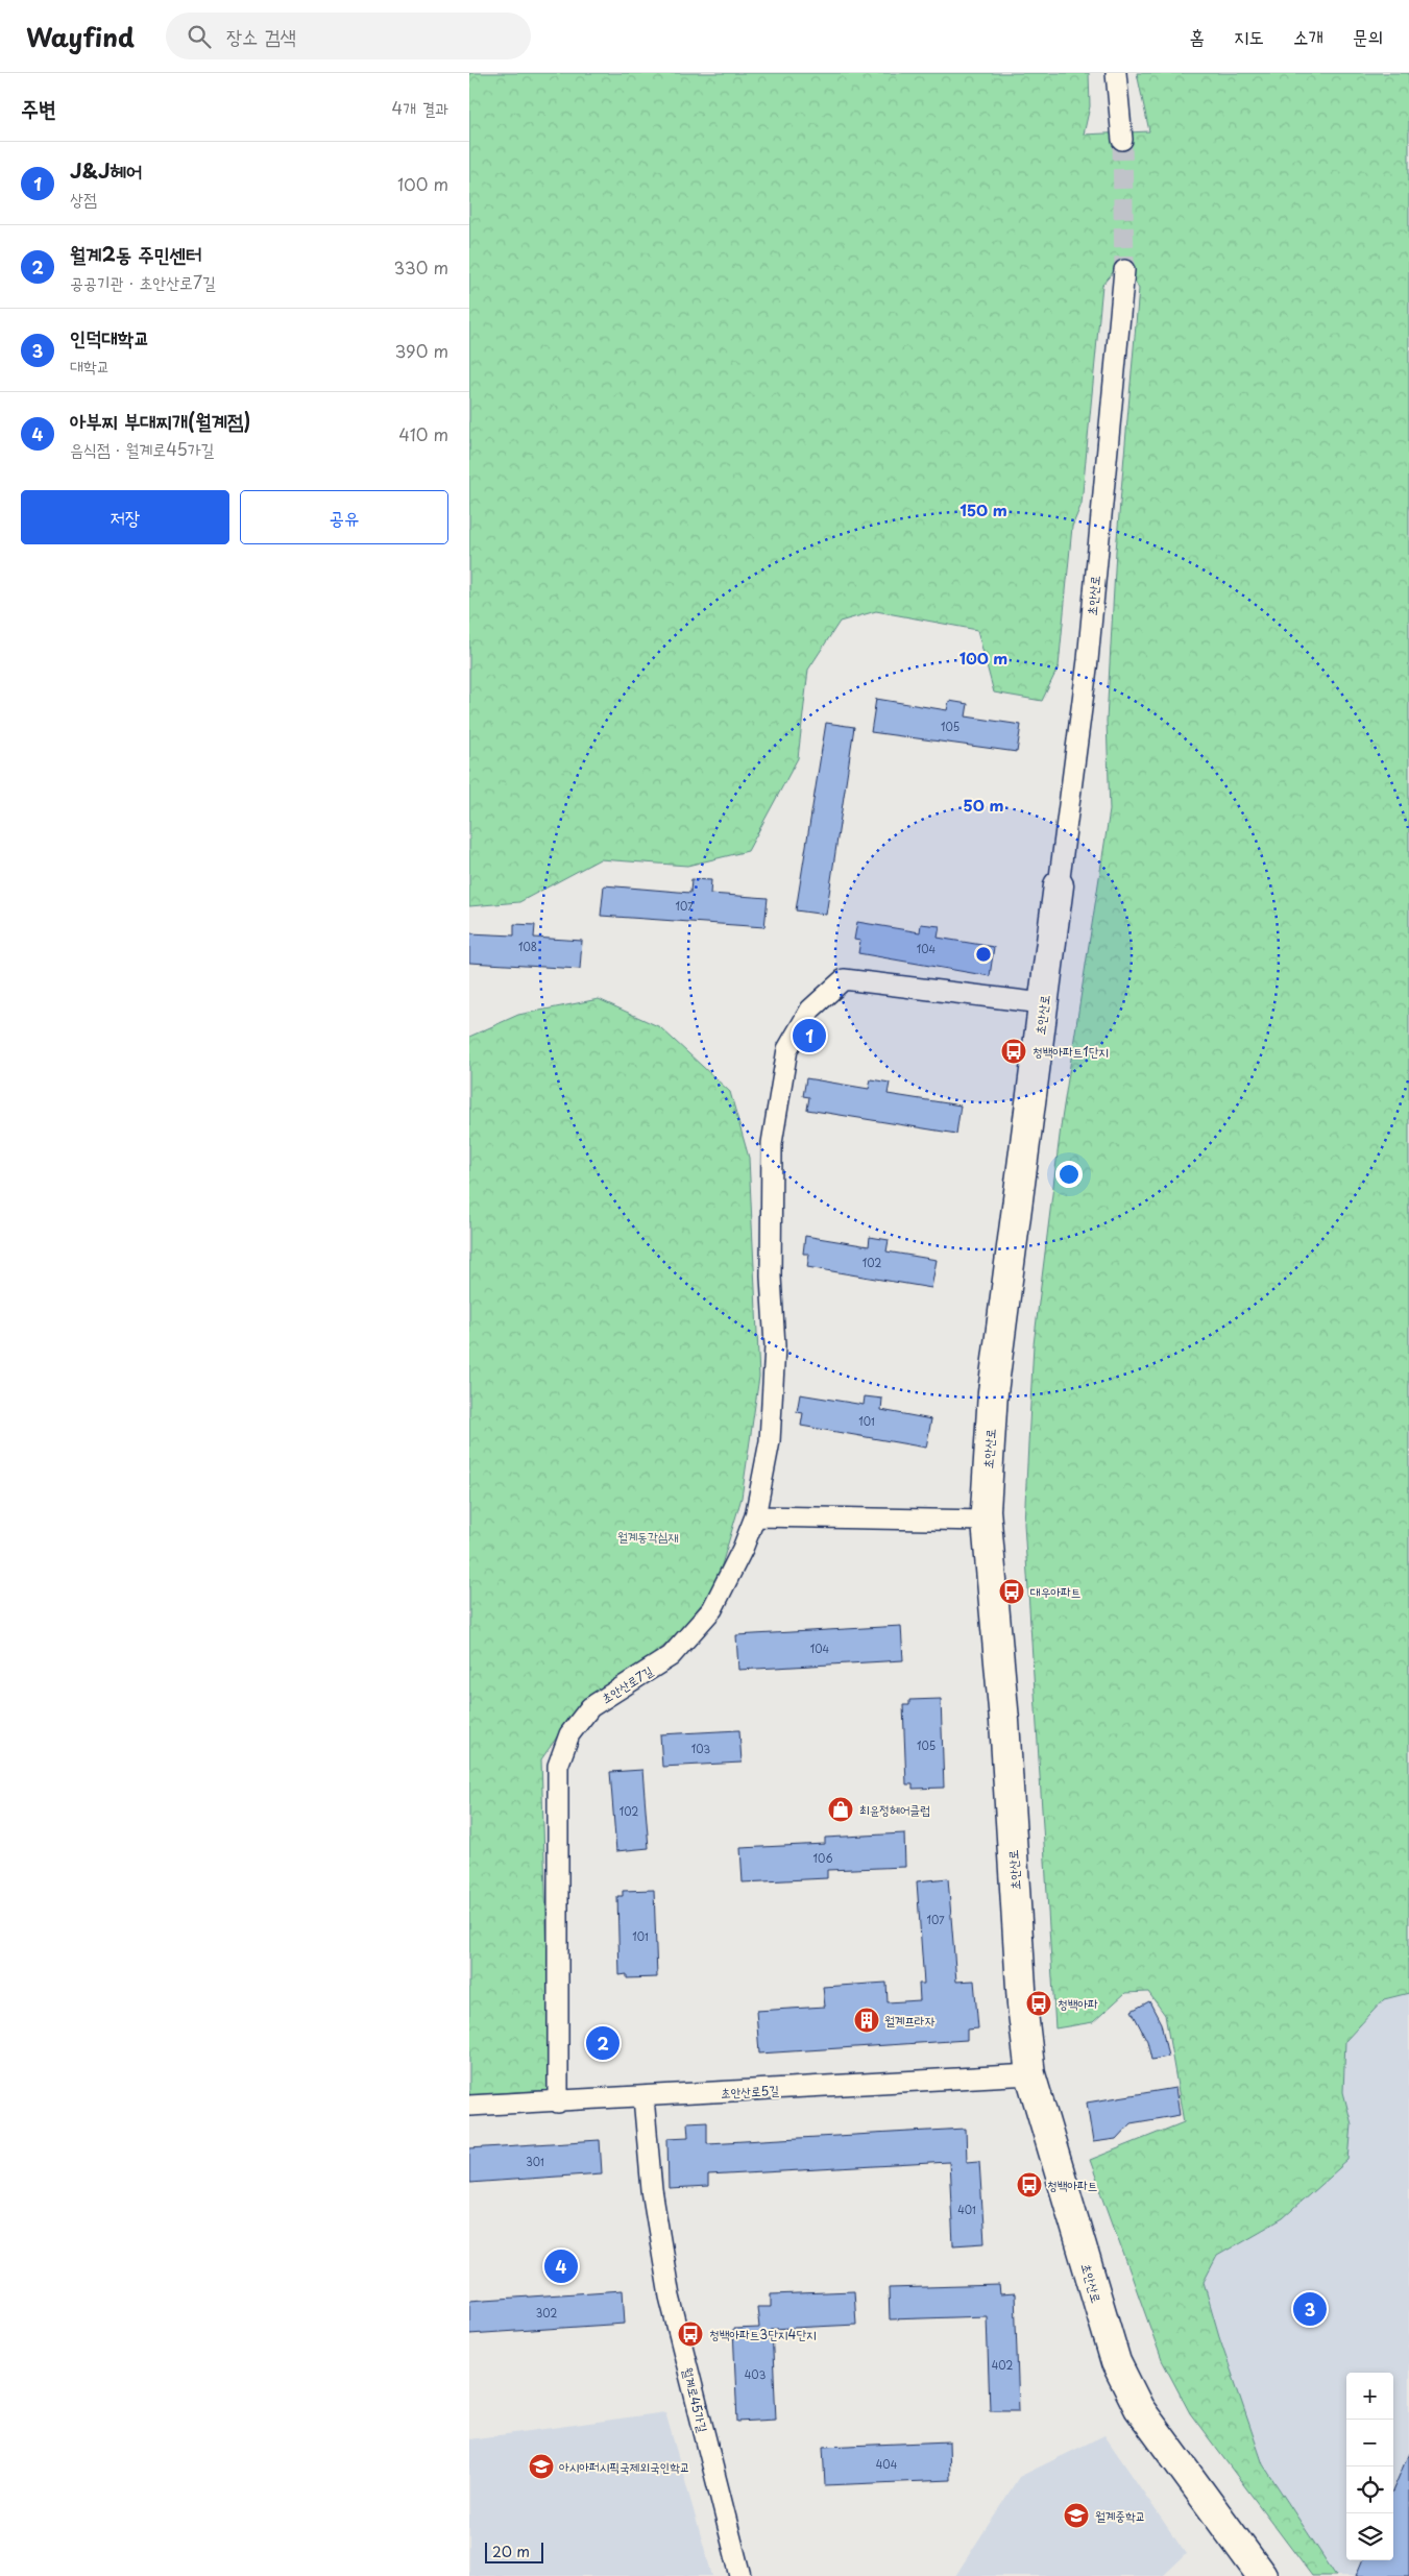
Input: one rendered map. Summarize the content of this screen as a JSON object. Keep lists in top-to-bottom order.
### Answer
{
  "streets": {
    "street": [
      "초안산로",
      "초안산로7길",
      "초안산로5길",
      "월계로45가길"
    ]
  },
  "crossings": [
    ["초안산로", "초안산로7길"],
    ["초안산로", "초안산로5길"],
    ["초안산로7길", "초안산로5길"],
    ["초안산로5길", "월계로45가길"]
  ],
  "parks": ["월계동각심재"],
  "places": {
    "bus stop": [
      "청백아파트1단지",
      "대우아파트",
      "청백아파",
      "청백아파트",
      "청백아파트3단지4단지"
    ],
    "shop": ["최윤정헤어클럽"],
    "building": ["월계프라자"],
    "school or university": ["아시아퍼시픽국제외국인학교", "월계중학교"]
  },
  "house_numbers": [
    "105",
    "107",
    "108",
    "104",
    "102",
    "101",
    "104",
    "105",
    "103",
    "102",
    "106",
    "107",
    "101",
    "301",
    "401",
    "302",
    "402",
    "403",
    "404"
  ],
  "scale_bar": "20 m",
  "page": {
    "header": "Wayfind",
    "search": "장소 검색",
    "nav": [
      "홈",
      "지도",
      "소개",
      "문의"
    ],
    "heading": ["주변", "4개 결과"],
    "list": [
      {
        "mark": "1",
        "name": "J&J헤어",
        "note": "상점",
        "value": "100 m"
      },
      {
        "mark": "2",
        "name": "월계2동 주민센터",
        "note": "공공기관 · 초안산로7길",
        "value": "330 m"
      },
      {
        "mark": "3",
        "name": "인덕대학교",
        "note": "대학교",
        "value": "390 m"
      },
      {
        "mark": "4",
        "name": "아부찌 부대찌개(월계점)",
        "note": "음식점 · 월계로45가길",
        "value": "410 m"
      }
    ],
    "buttons": ["저장", "공유"],
    "pins": [
      "1",
      "2",
      "4",
      "3"
    ],
    "map_buttons": ["+", "−"],
    "scale": "20 m"
  },
  "rings": ["150 m", "100 m", "50 m"]
}
